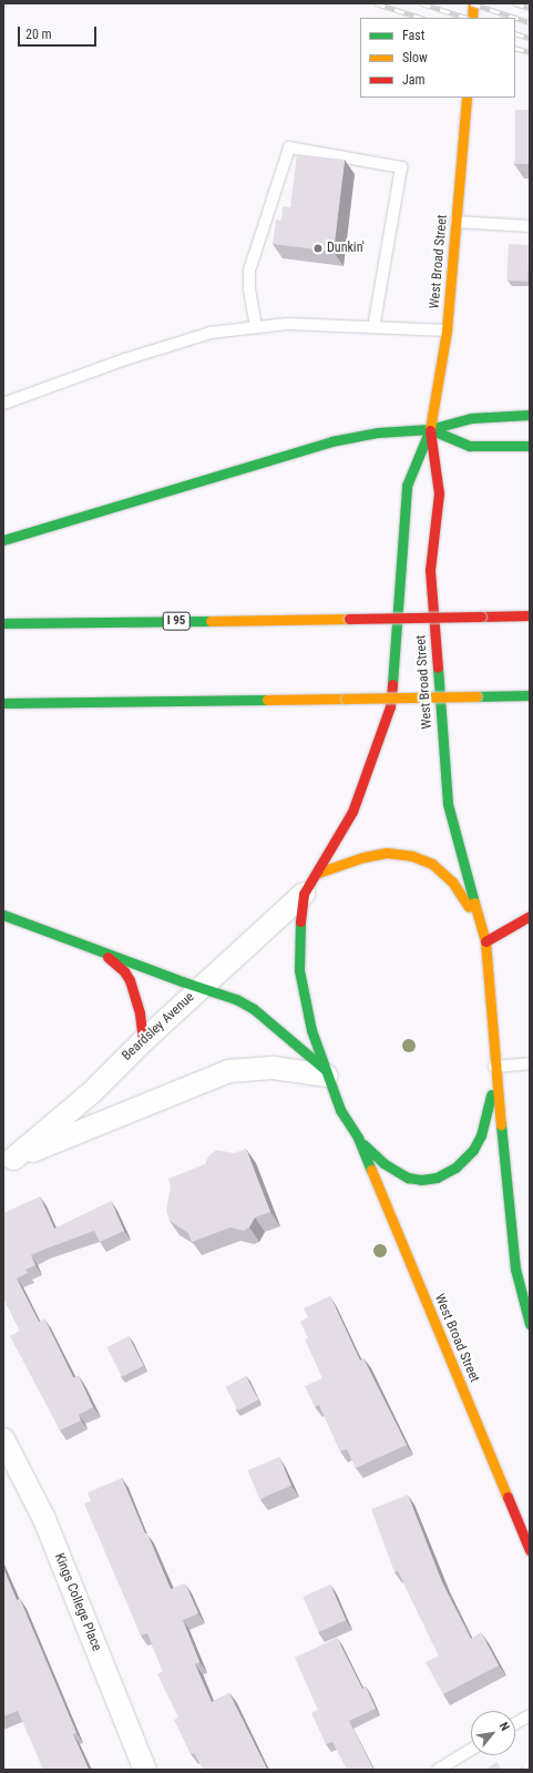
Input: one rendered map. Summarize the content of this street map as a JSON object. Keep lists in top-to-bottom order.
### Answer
{
  "streets": {
    "main road": ["West Broad Street", "I 95"],
    "street": ["Beardsley Avenue", "Kings College Place"]
  },
  "crossings": [
    ["West Broad Street", "Beardsley Avenue"]
  ],
  "places": ["Dunkin'"],
  "legend": ["Fast", "Slow", "Jam"],
  "scale_bar": "20 m",
  "north": "top right"
}
